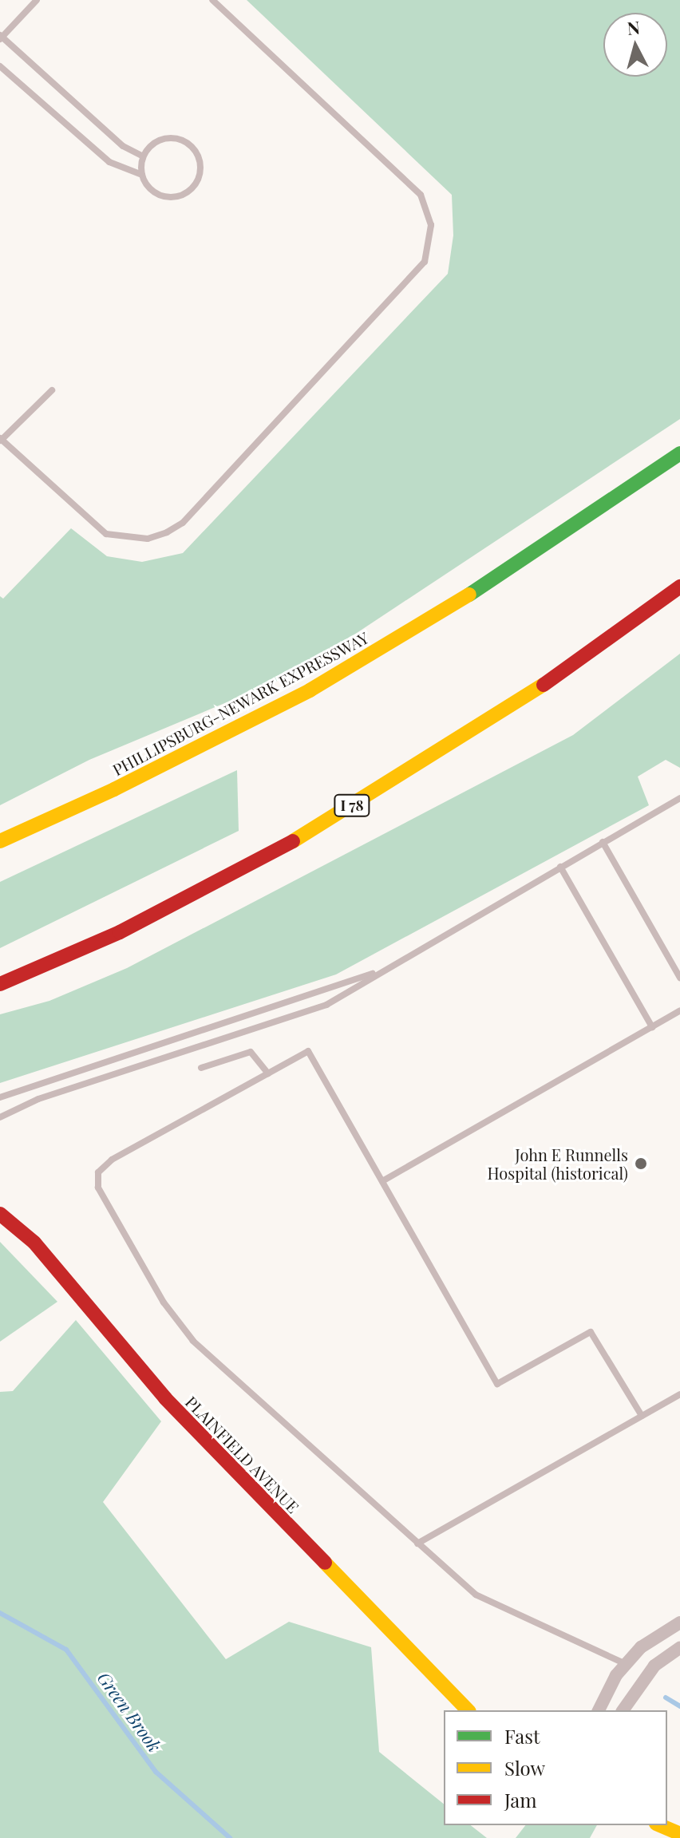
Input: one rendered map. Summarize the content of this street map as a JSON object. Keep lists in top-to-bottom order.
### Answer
{
  "streets": {
    "main road": ["PHILLIPSBURG-NEWARK EXPRESSWAY", "I 78", "PLAINFIELD AVENUE"]
  },
  "water": ["Green Brook"],
  "places": ["John E Runnells Hospital (historical)"],
  "legend": ["Fast", "Slow", "Jam"],
  "north": "top"
}
